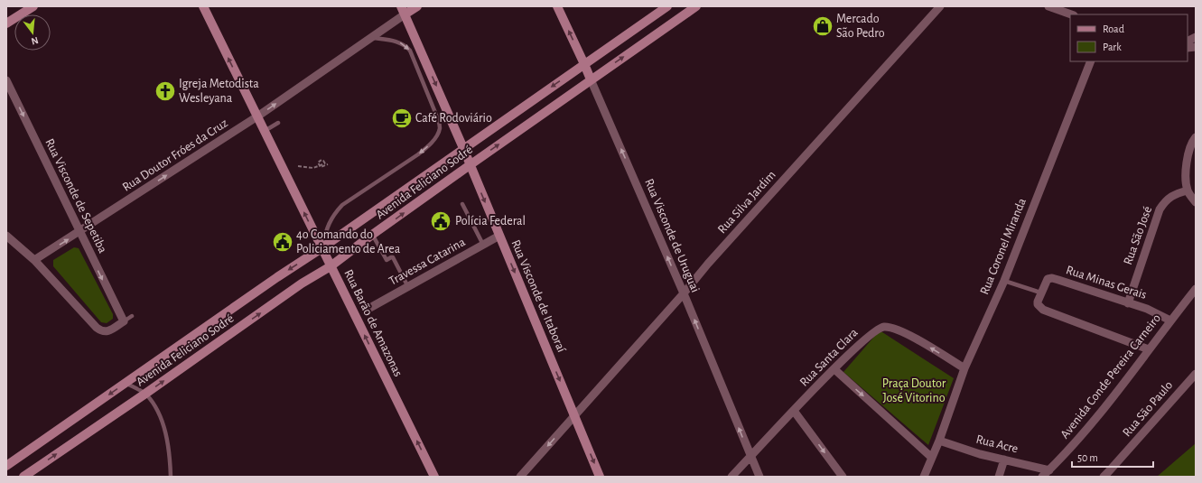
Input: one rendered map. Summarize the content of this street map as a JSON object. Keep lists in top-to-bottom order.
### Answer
{
  "streets": {
    "main road": [
      "Rua Doutor Fróes da Cruz",
      "Avenida Feliciano Sodré",
      "Rua Visconde de Uruguai",
      "Rua Visconde de Itaboraí",
      "Rua Barão de Amazonas"
    ],
    "street": [
      "Rua Visconde de Sepetiba",
      "Rua Silva Jardim",
      "Rua São José",
      "Rua Coronel Miranda",
      "Travessa Catarina",
      "Rua Minas Gerais",
      "Rua Santa Clara",
      "Avenida Conde Pereira Carneiro",
      "Rua São Paulo",
      "Rua Acre"
    ]
  },
  "crossings": [
    ["Rua Doutor Fróes da Cruz", "Rua Visconde de Sepetiba"],
    ["Rua Doutor Fróes da Cruz", "Rua Visconde de Itaboraí"],
    ["Rua Doutor Fróes da Cruz", "Rua Barão de Amazonas"],
    ["Avenida Feliciano Sodré", "Rua Visconde de Uruguai"],
    ["Avenida Feliciano Sodré", "Rua Visconde de Itaboraí"],
    ["Avenida Feliciano Sodré", "Rua Barão de Amazonas"],
    ["Rua Silva Jardim", "Rua Visconde de Uruguai"],
    ["Rua Silva Jardim", "Rua Visconde de Itaboraí"],
    ["Rua Visconde de Uruguai", "Rua Santa Clara"],
    ["Rua São José", "Rua Minas Gerais"],
    ["Rua Coronel Miranda", "Rua Santa Clara"],
    ["Rua Coronel Miranda", "Rua Acre"],
    ["Travessa Catarina", "Rua Visconde de Itaboraí"],
    ["Rua Minas Gerais", "Avenida Conde Pereira Carneiro"],
    ["Avenida Conde Pereira Carneiro", "Rua Acre"]
  ],
  "one_way": [
    "Rua Doutor Fróes da Cruz",
    "Rua Visconde de Sepetiba",
    "Rua Visconde de Uruguai",
    "Rua Visconde de Itaboraí",
    "Rua Barão de Amazonas",
    "Rua Santa Clara"
  ],
  "parks": ["Praça Doutor José Vitorino"],
  "places": {
    "shop": ["Mercado São Pedro"],
    "church": ["Igreja Metodista Wesleyana"],
    "cafe": ["Café Rodoviário"],
    "public building": ["Polícia Federal", "4o Comando do Policiamento de Area"]
  },
  "legend": ["Road", "Park"],
  "scale_bar": "50 m",
  "north": "bottom"
}
